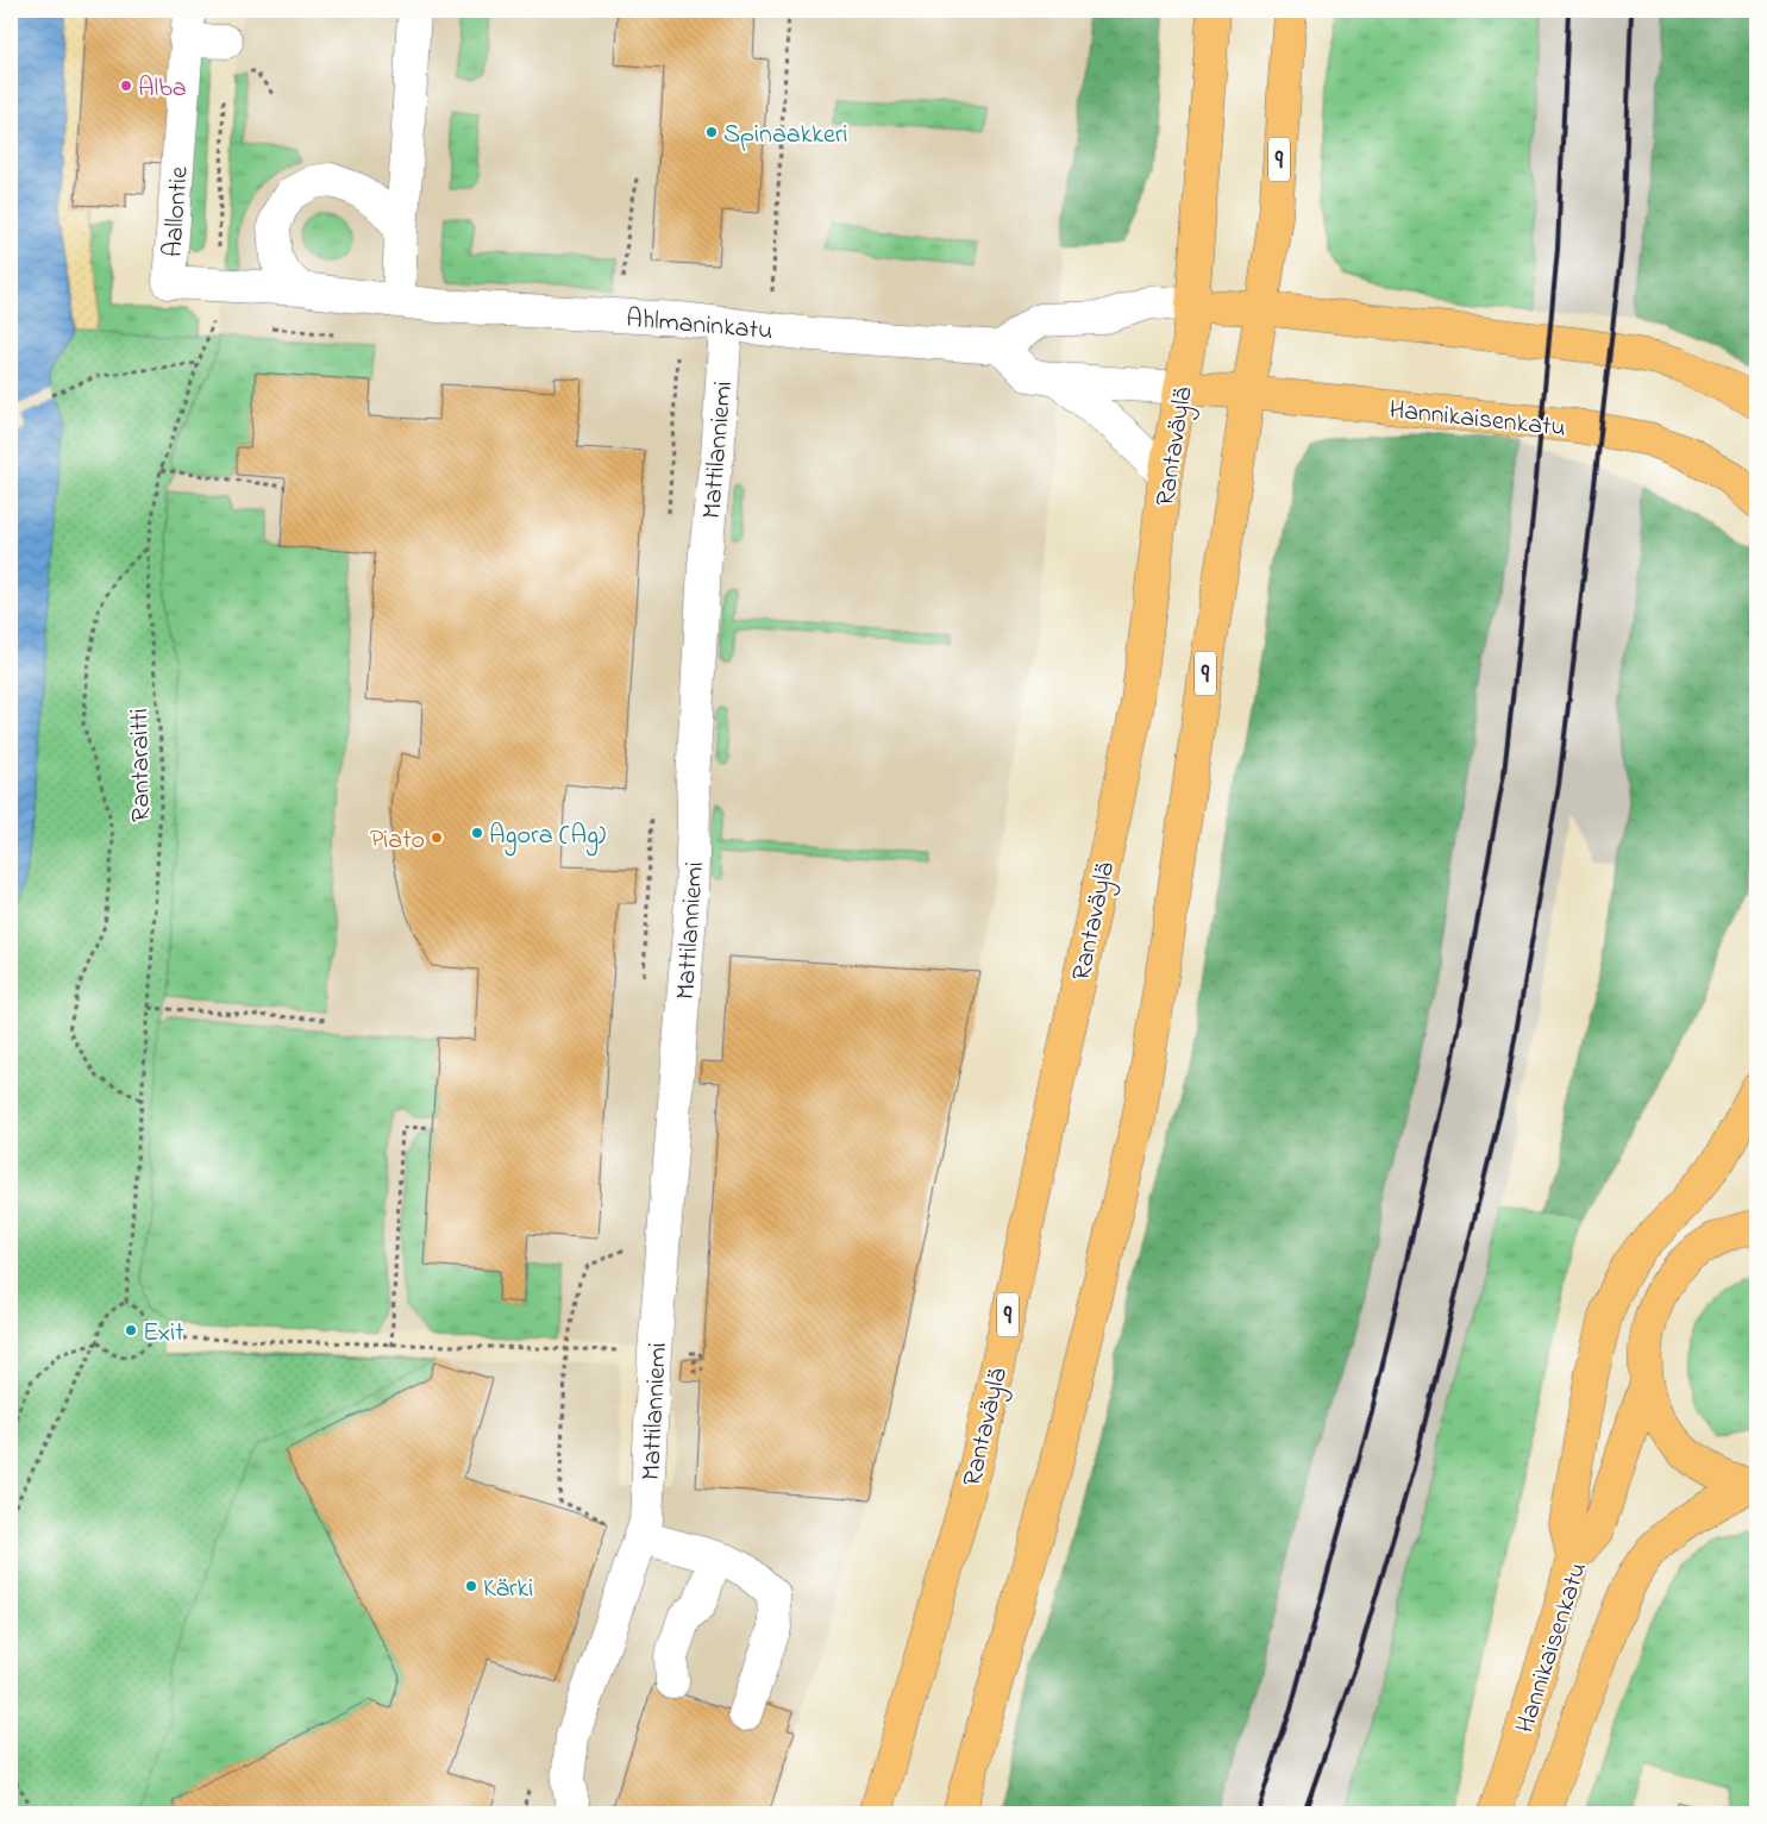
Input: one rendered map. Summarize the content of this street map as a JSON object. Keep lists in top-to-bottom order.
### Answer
{
  "streets": {
    "main road": ["9", "Hannikaisenkatu", "Rantaväylä"],
    "street": ["Aallontie", "Ahlmaninkatu", "Mattilanniemi"],
    "path": ["Rantaraitti"]
  },
  "crossings": [
    ["9", "Hannikaisenkatu"],
    ["Aallontie", "Ahlmaninkatu"],
    ["Aallontie", "Rantaraitti"],
    ["Ahlmaninkatu", "Mattilanniemi"],
    ["Hannikaisenkatu", "Rantaväylä"]
  ],
  "places": [
    "Alba",
    "Spinaakkeri",
    "Agora (Ag)",
    "Piato",
    "Exit",
    "Kärki"
  ]
}
